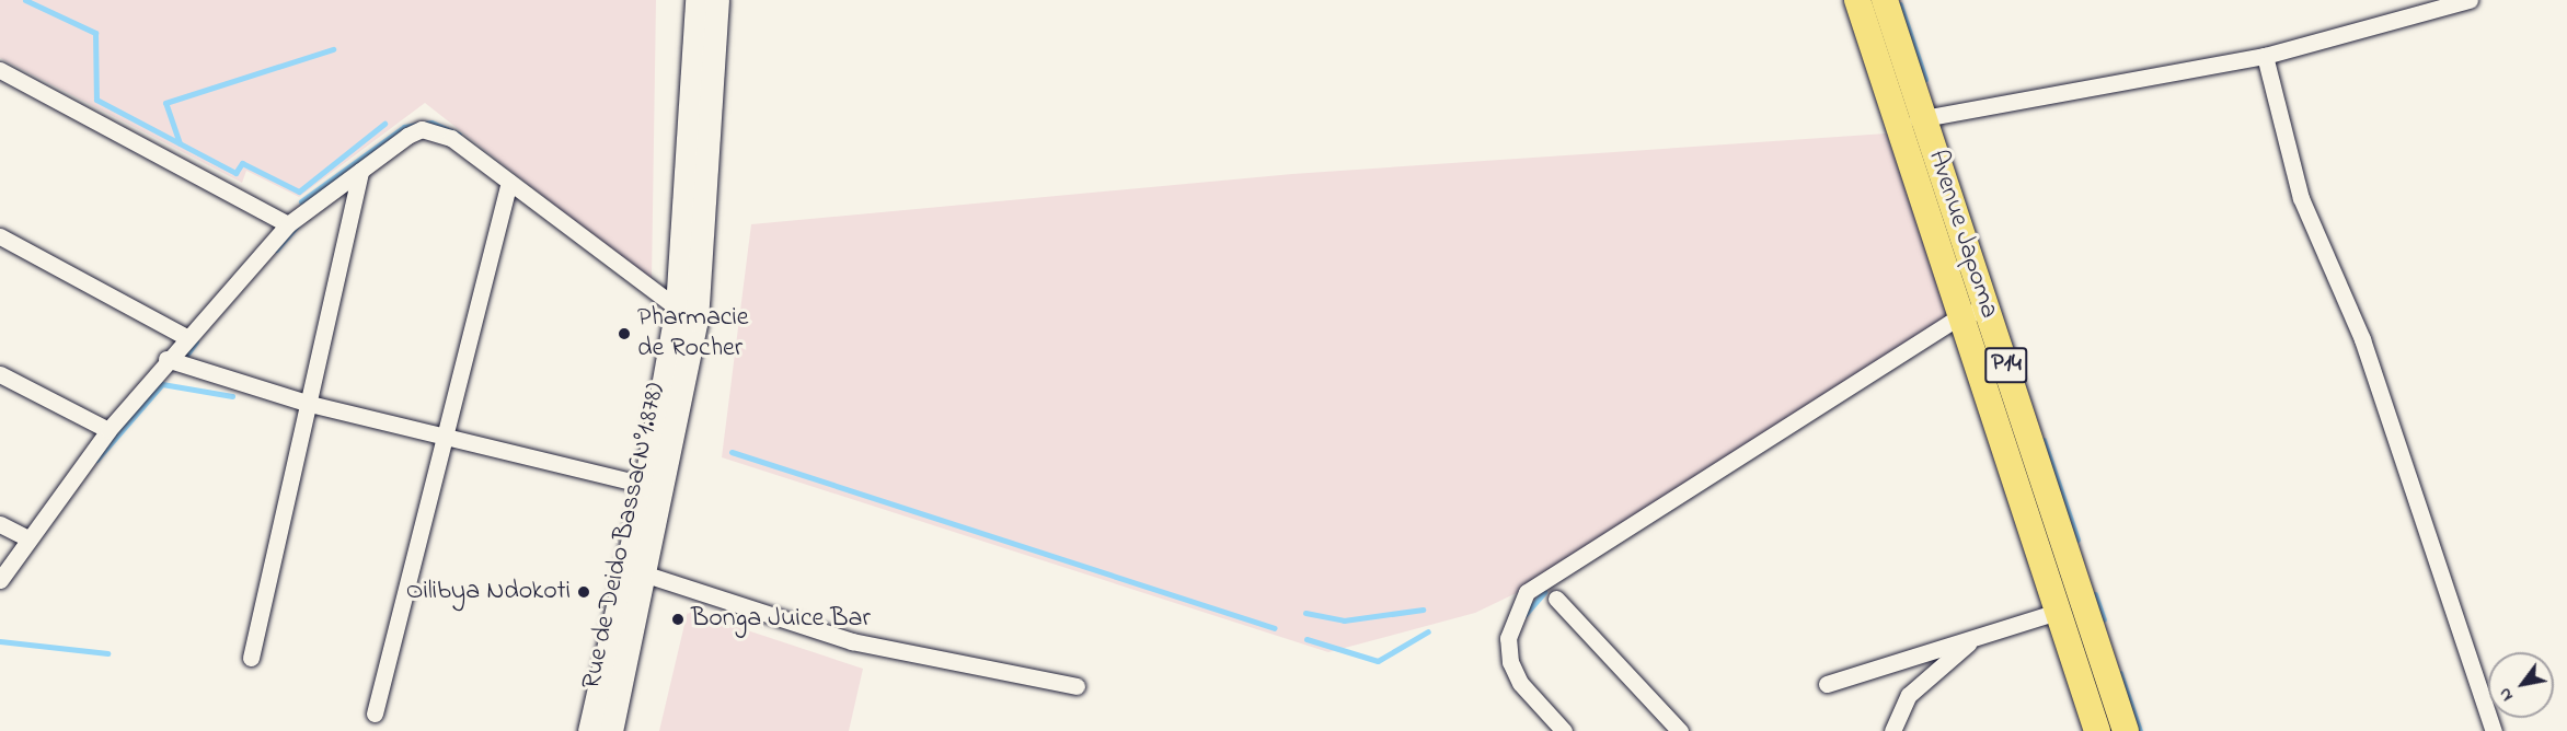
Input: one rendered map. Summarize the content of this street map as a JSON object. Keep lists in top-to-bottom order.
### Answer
{
  "streets": {
    "main road": ["Avenue Japoma", "P14", "Rue de Deido Bassa(N°1.878)"]
  },
  "places": ["Pharmacie de Rocher", "Oilibya Ndokoti", "Bonga Juice Bar"],
  "north": "bottom left"
}
